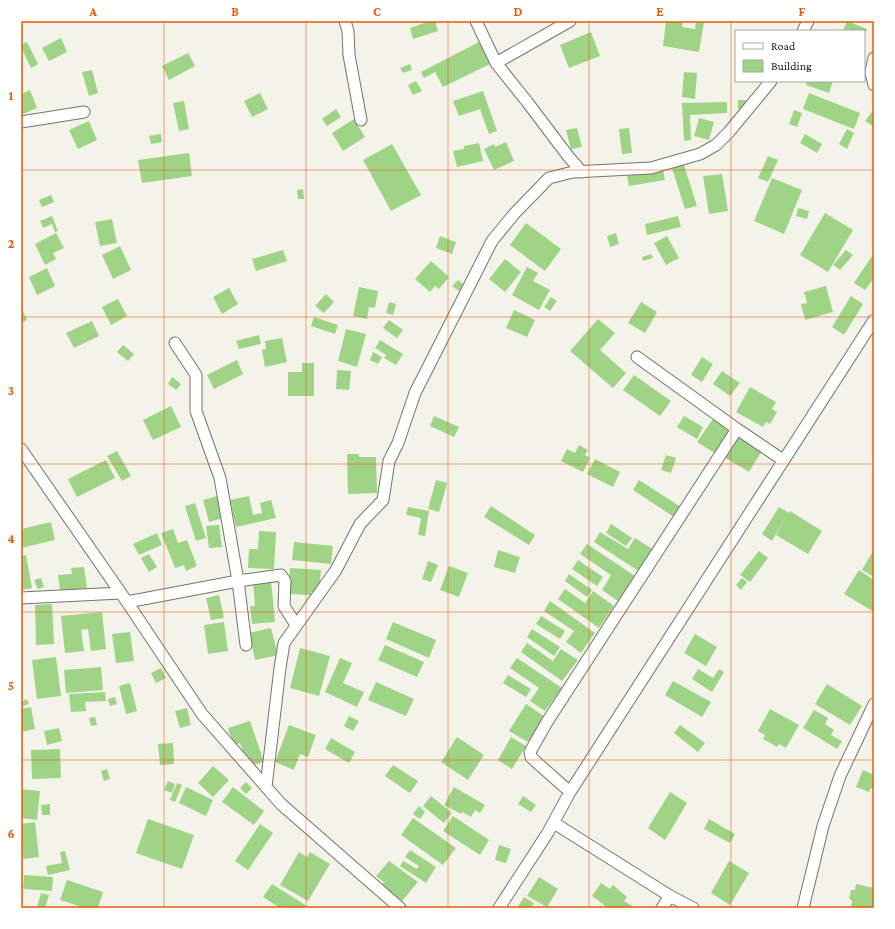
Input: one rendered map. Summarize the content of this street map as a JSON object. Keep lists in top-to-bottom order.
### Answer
{
  "legend": ["Road", "Building"],
  "grid": {
    "columns": [
      "A",
      "B",
      "C",
      "D",
      "E",
      "F"
    ],
    "rows": [
      "1",
      "2",
      "3",
      "4",
      "5",
      "6"
    ]
  }
}
